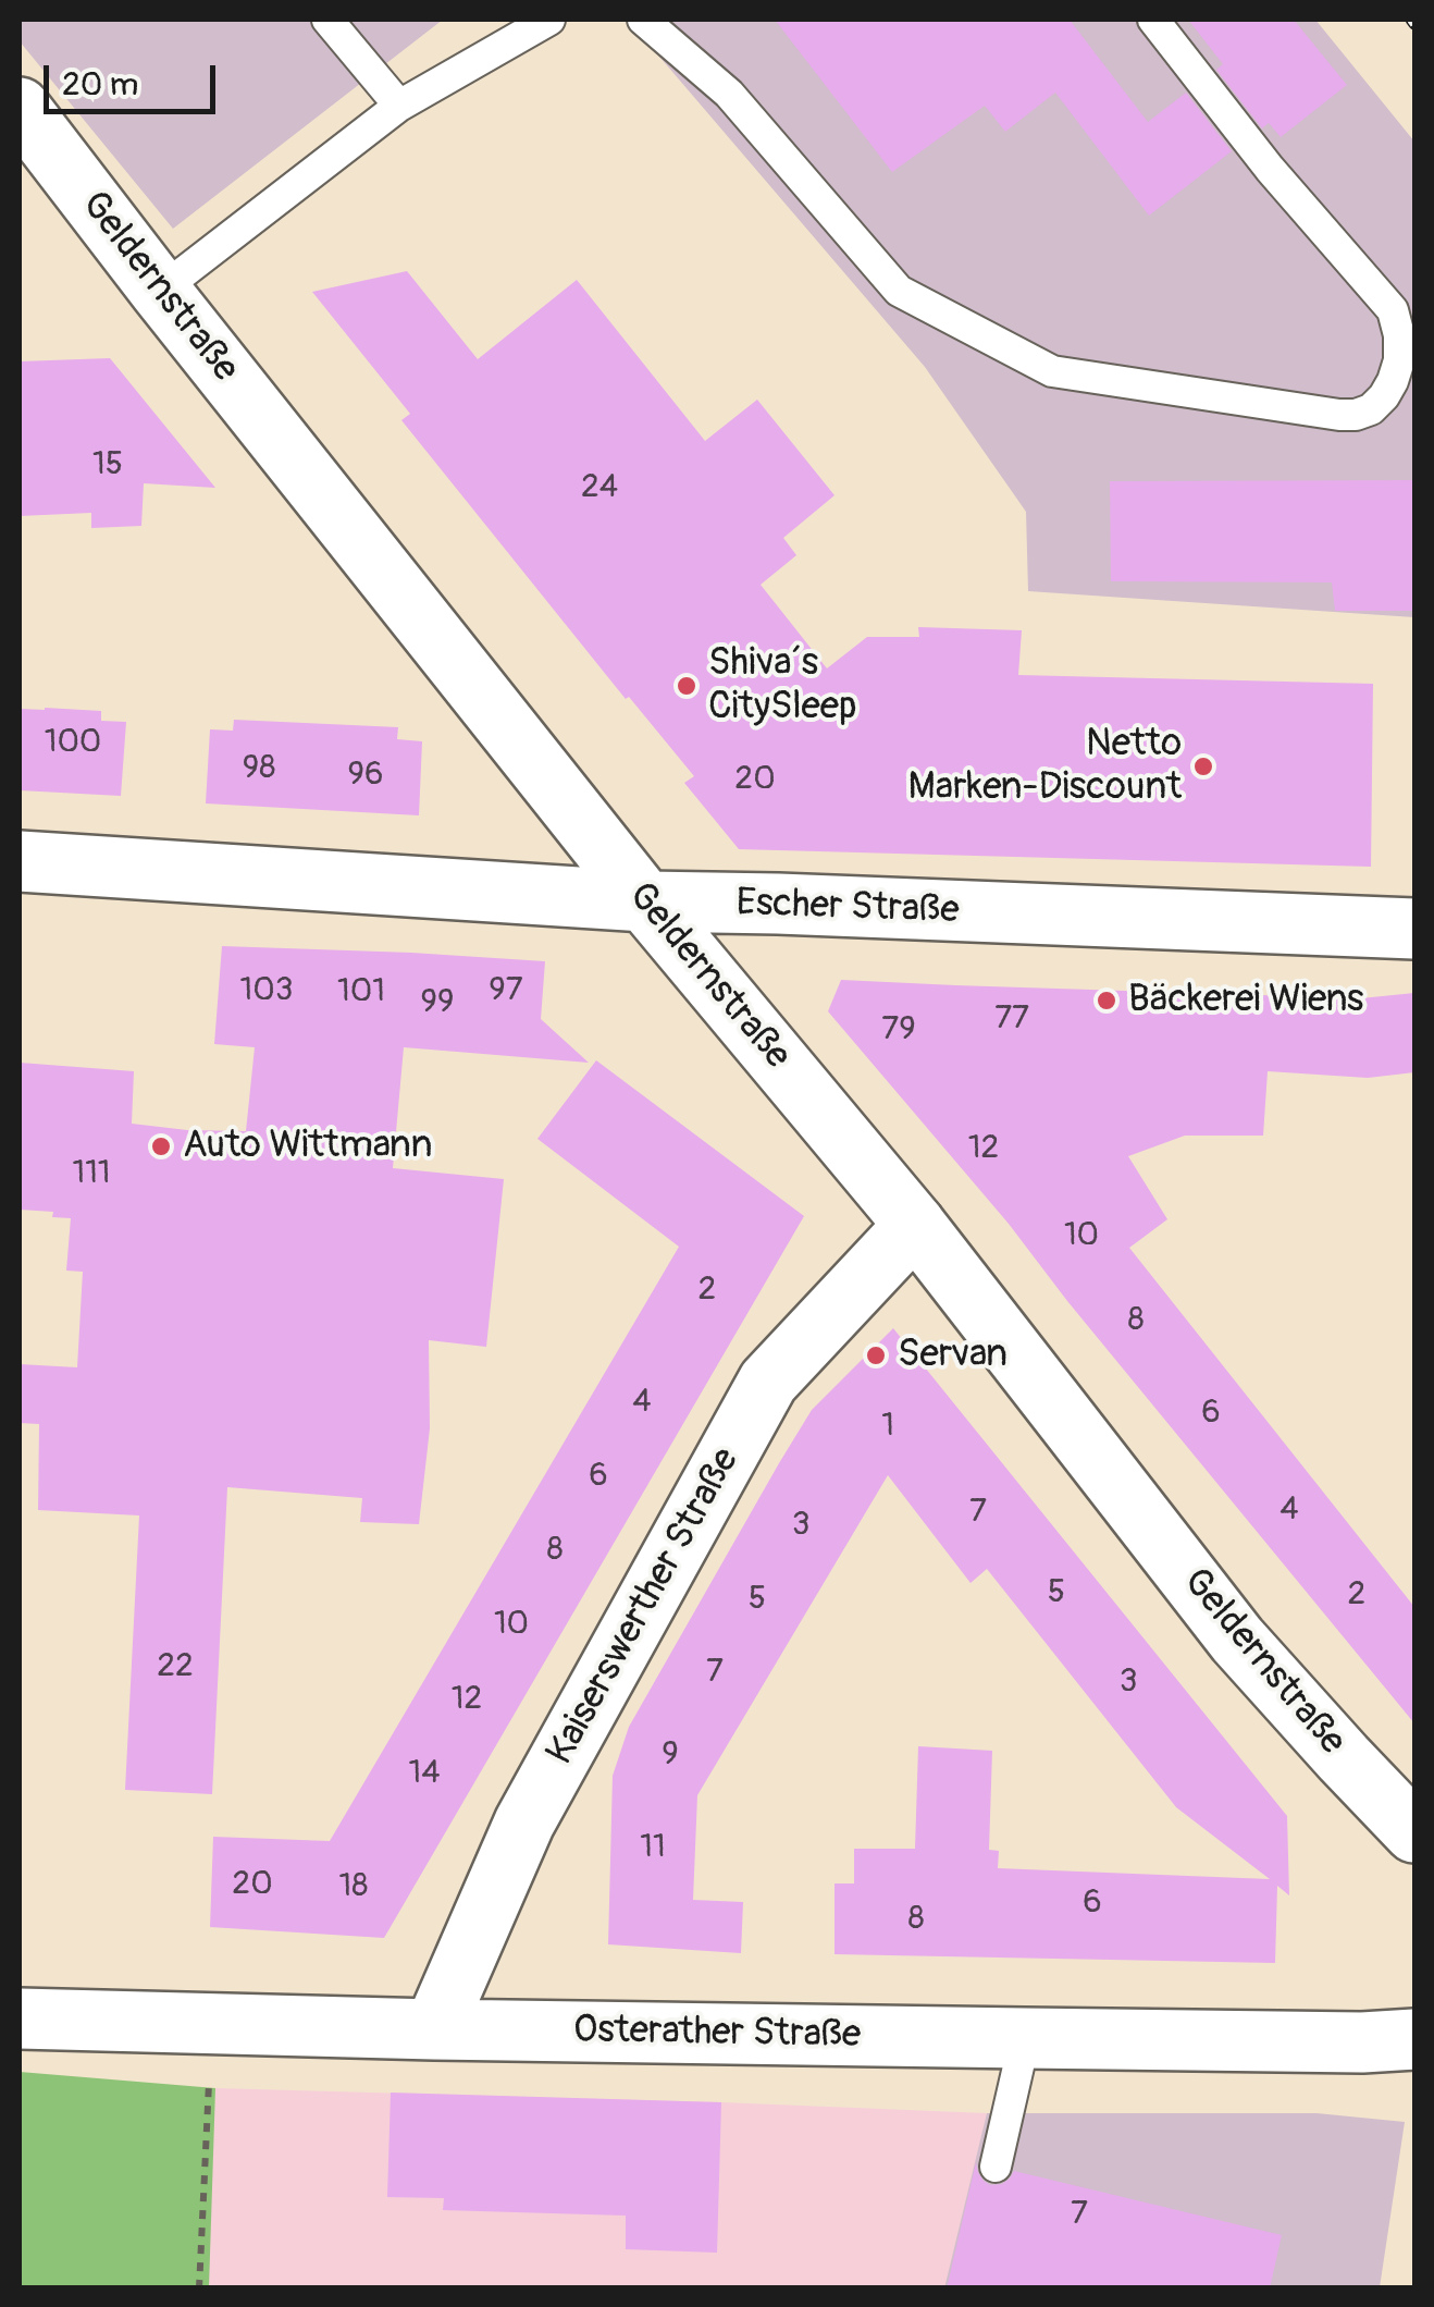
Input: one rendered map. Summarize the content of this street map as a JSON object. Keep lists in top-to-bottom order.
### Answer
{
  "streets": {
    "street": [
      "Geldernstraße",
      "Escher Straße",
      "Kaiserswerther Straße",
      "Osterather Straße"
    ]
  },
  "crossings": [
    ["Geldernstraße", "Escher Straße"],
    ["Geldernstraße", "Kaiserswerther Straße"],
    ["Kaiserswerther Straße", "Osterather Straße"]
  ],
  "places": [
    "Shiva´s CitySleep",
    "Netto Marken-Discount",
    "Bäckerei Wiens",
    "Auto Wittmann",
    "Servan"
  ],
  "house_numbers": [
    "15",
    "24",
    "100",
    "98",
    "96",
    "20",
    "103",
    "97",
    "101",
    "99",
    "77",
    "79",
    "12",
    "111",
    "10",
    "2",
    "8",
    "4",
    "6",
    "1",
    "6",
    "4",
    "7",
    "3",
    "8",
    "5",
    "2",
    "5",
    "10",
    "22",
    "7",
    "3",
    "12",
    "9",
    "14",
    "11",
    "20",
    "18",
    "6",
    "8",
    "7"
  ],
  "scale_bar": "20 m"
}
